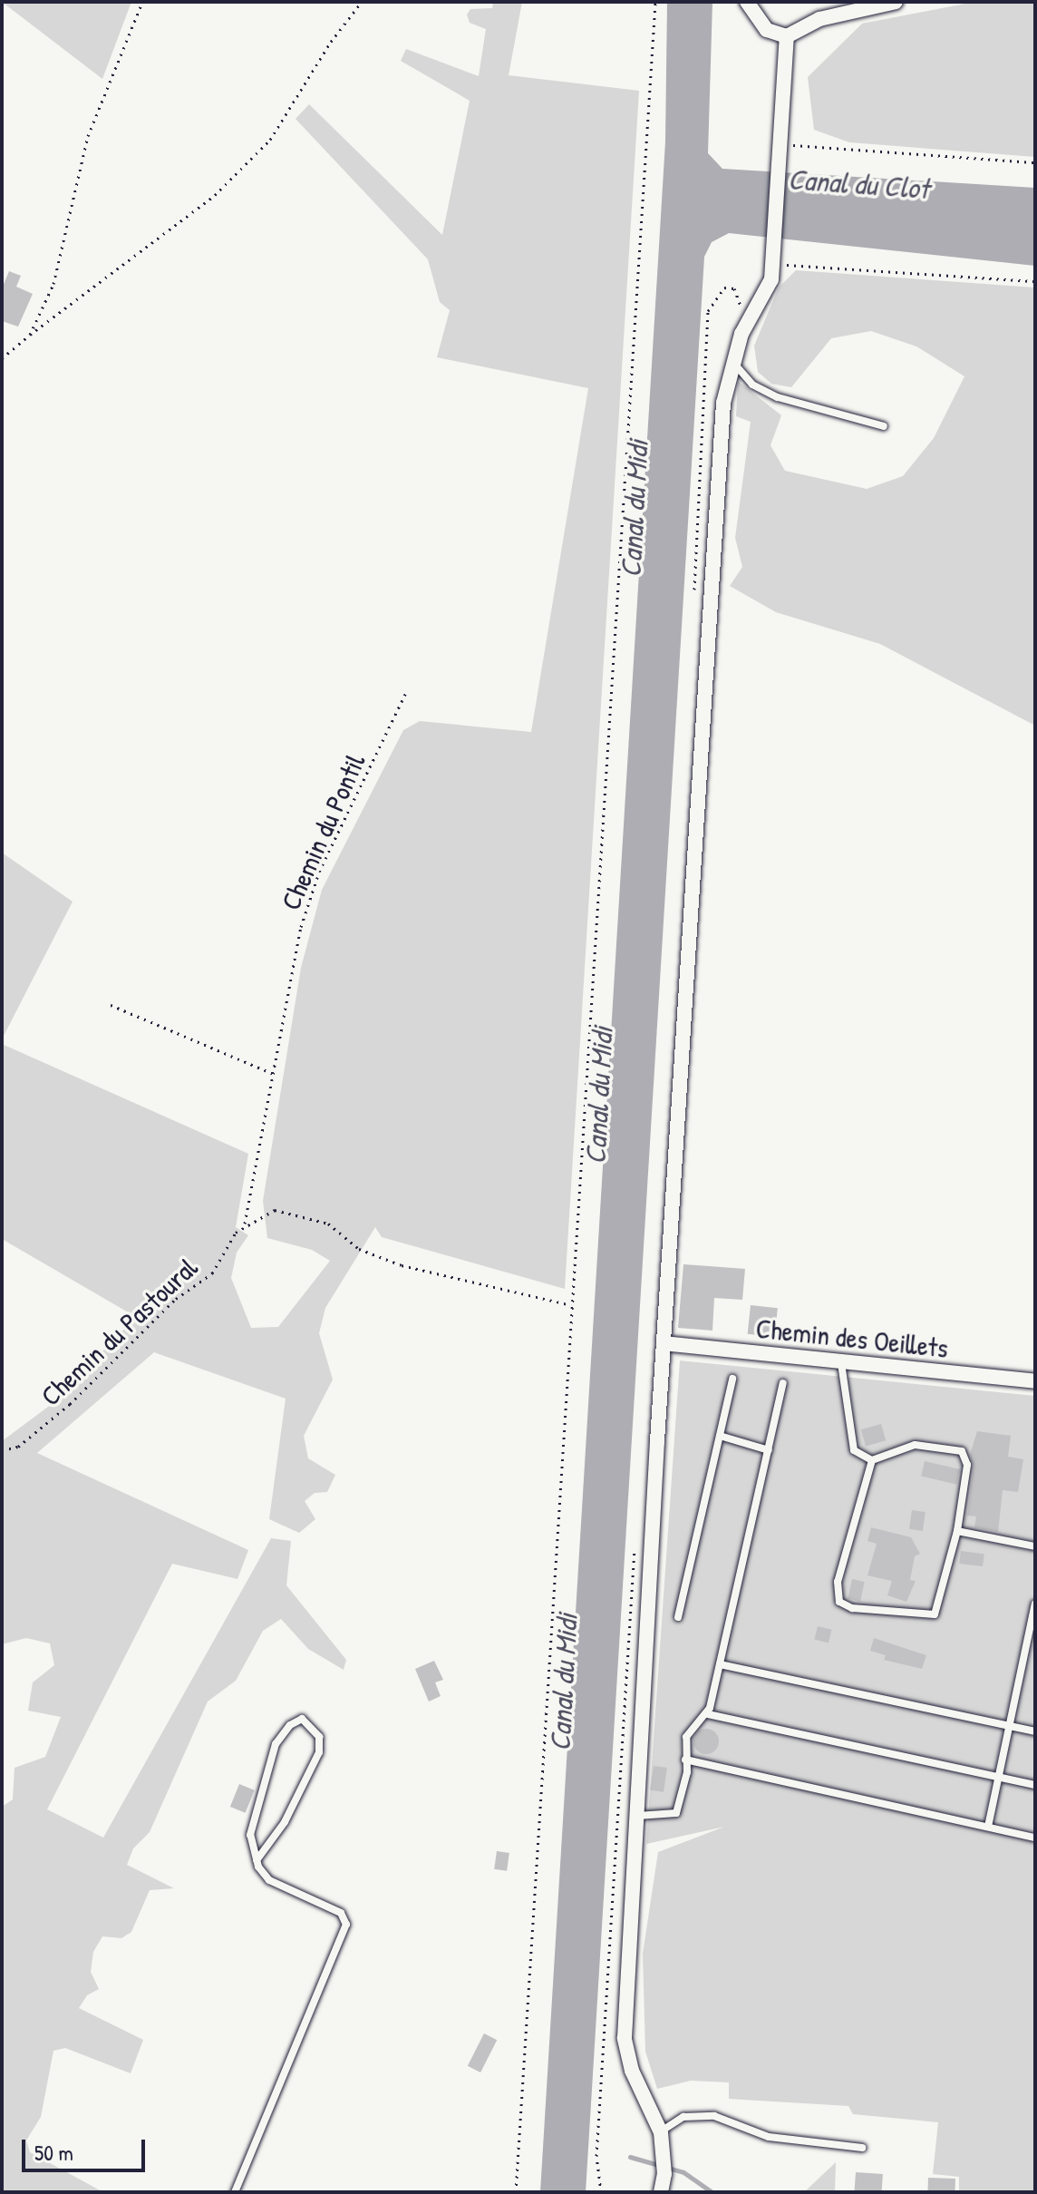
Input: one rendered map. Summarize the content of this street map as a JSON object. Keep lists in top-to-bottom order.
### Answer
{
  "streets": {
    "street": ["Chemin des Oeillets"],
    "path": ["Chemin du Pontil", "Chemin du Pastoural"]
  },
  "crossings": [
    ["Chemin du Pontil", "Chemin du Pastoural"]
  ],
  "water": ["Canal du Clot", "Canal du Midi"],
  "scale_bar": "50 m"
}
